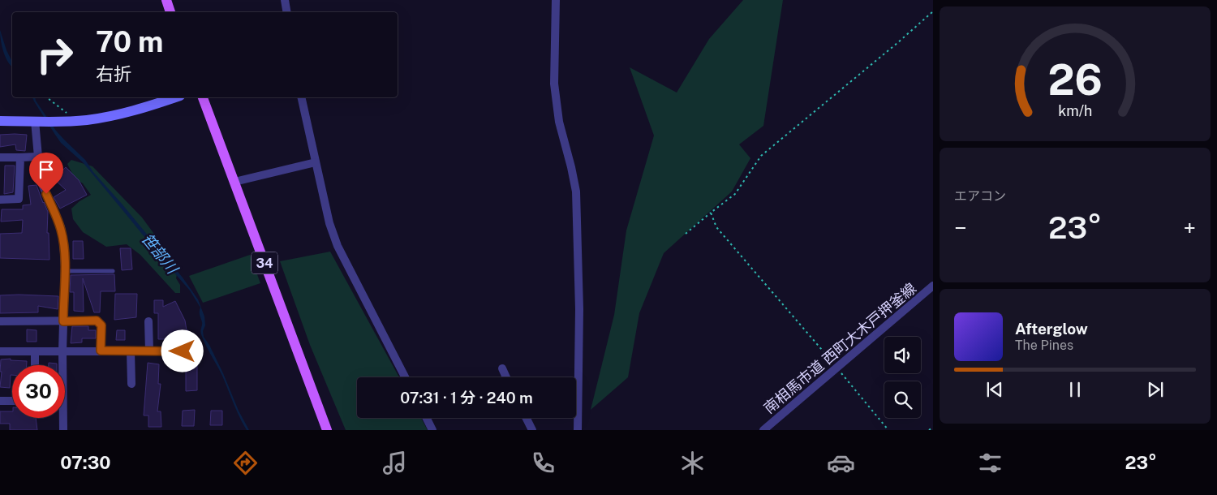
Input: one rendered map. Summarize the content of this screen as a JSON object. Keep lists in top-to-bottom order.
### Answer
{
  "streets": {
    "main road": ["34"],
    "street": ["南相馬市道 西町大木戸押釜線"]
  },
  "water": ["笹部川"],
  "page": {
    "turn": ["70 m", "右折"],
    "tile": "エアコン",
    "heat": ["−", "23°", "+"],
    "song": ["Afterglow", "The Pines"],
    "limit": "30",
    "trip": "07:31 · 1 分 · 240 m",
    "tabs": ["07:30", "23°"],
    "gauge": ["26", "km/h"]
  }
}
